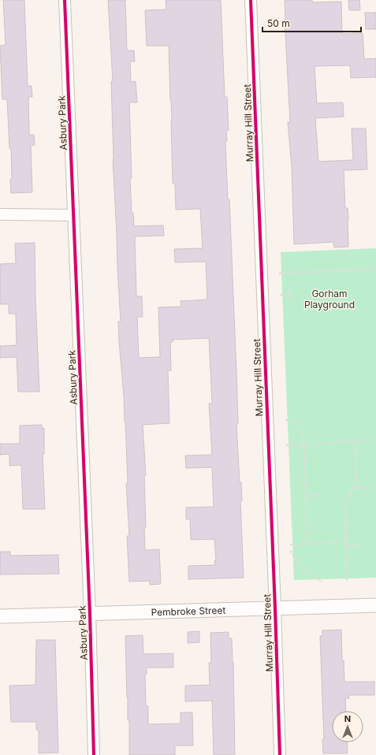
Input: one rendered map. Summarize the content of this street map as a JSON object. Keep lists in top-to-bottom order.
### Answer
{
  "streets": {
    "street": ["Asbury Park", "Murray Hill Street", "Pembroke Street"]
  },
  "crossings": [
    ["Asbury Park", "Pembroke Street"],
    ["Murray Hill Street", "Pembroke Street"]
  ],
  "parks": ["Gorham Playground"],
  "scale_bar": "50 m",
  "north": "top"
}
